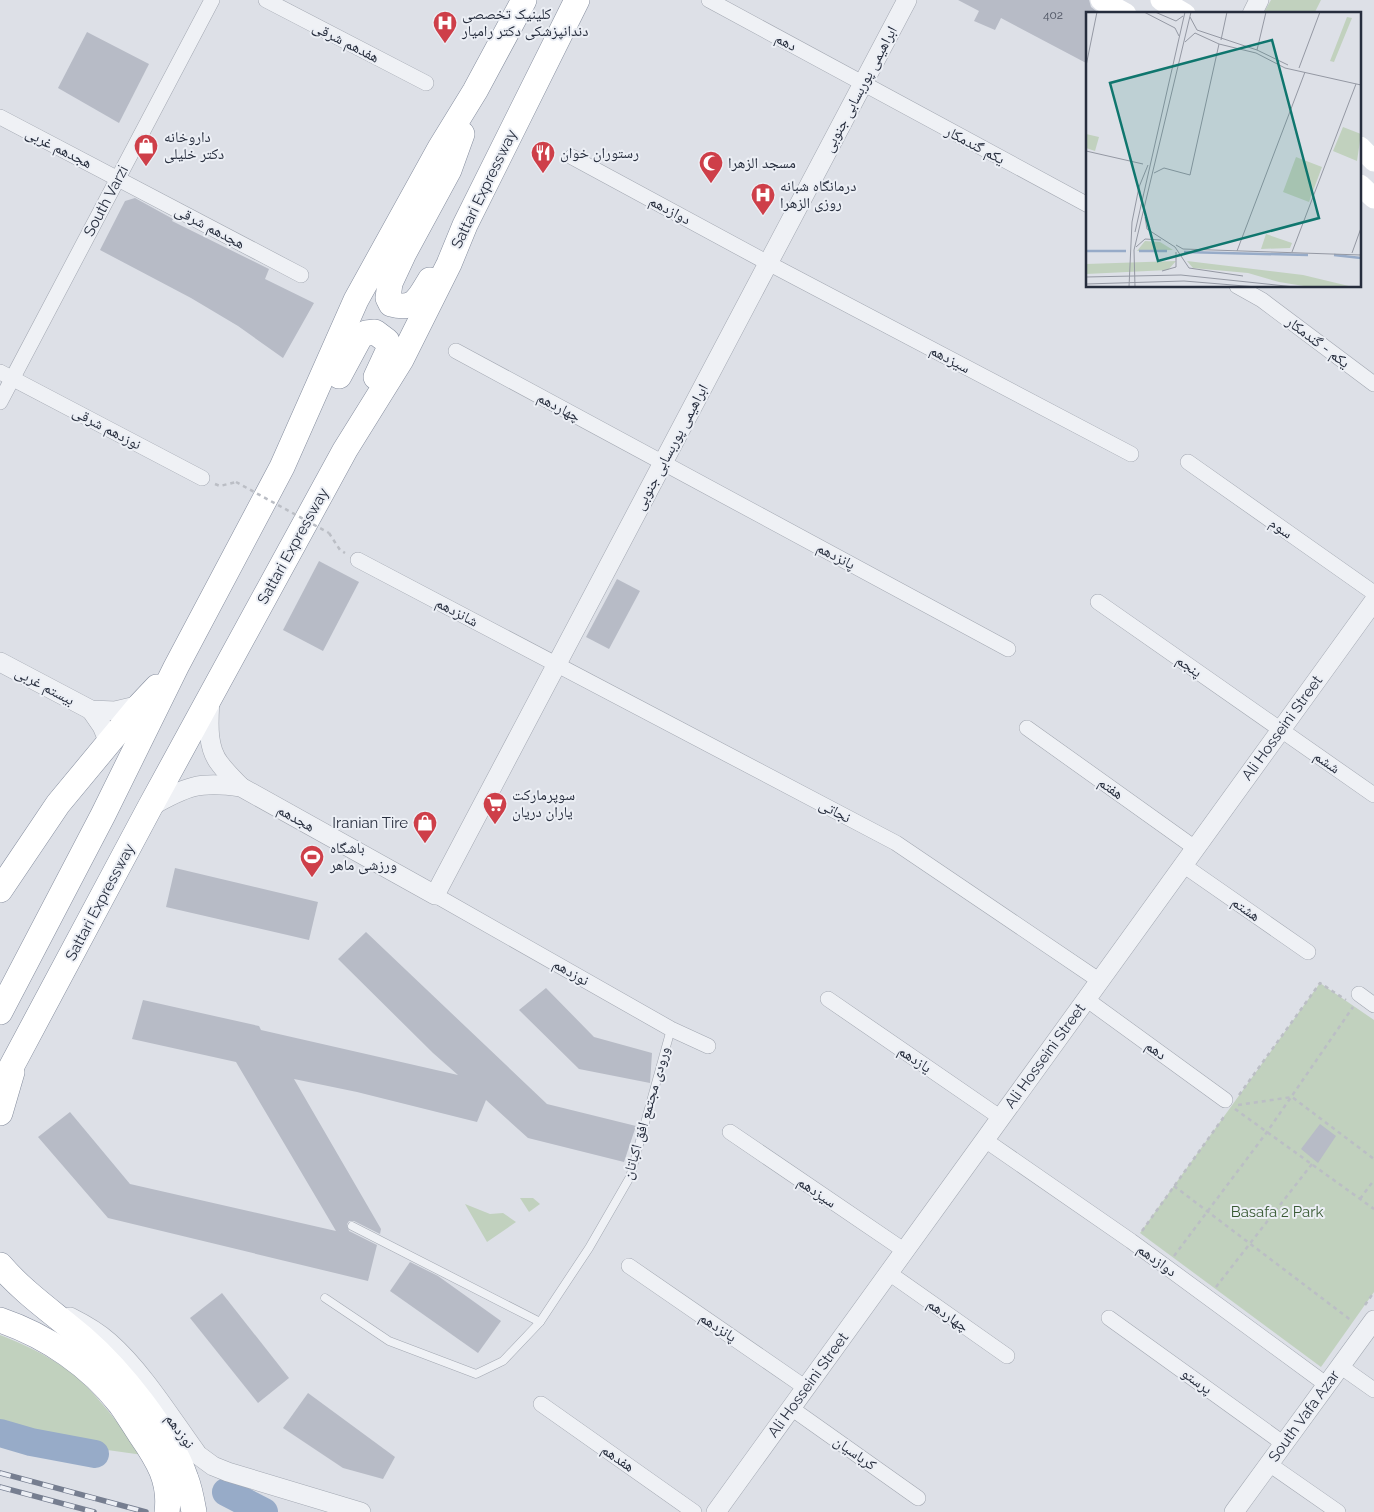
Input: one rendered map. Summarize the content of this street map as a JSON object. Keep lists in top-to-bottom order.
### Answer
{
  "streets": {
    "highway": ["Sattari Expressway"],
    "street": [
      "هفدهم شرقی",
      "دهم",
      "ابراهیمی پوربسابی جنوبی",
      "یکم گندمکار",
      "هجدهم غربی",
      "South Varzi",
      "دوازدهم",
      "هجدهم شرقی",
      "یکم - گندمکار",
      "سیزدهم",
      "چهاردهم",
      "نوزدهم شرقی",
      "سوم",
      "پانزدهم",
      "شانزدهم",
      "پنجم",
      "بیستم غربی",
      "Ali Hosseini Street",
      "ششم",
      "هفتم",
      "نجاتی",
      "هجدهم",
      "هشتم",
      "نوزدهم",
      "یازدهم",
      "پرستو",
      "South Vafa Azar",
      "کرباسیان",
      "هفدهم"
    ],
    "lane": ["ورودی مجتمع افق اکباتان"]
  },
  "crossings": [
    ["دهم", "ابراهیمی پوربسابی جنوبی"],
    ["دهم", "یکم گندمکار"],
    ["دهم", "Ali Hosseini Street"],
    ["ابراهیمی پوربسابی جنوبی", "یکم گندمکار"],
    ["ابراهیمی پوربسابی جنوبی", "دوازدهم"],
    ["ابراهیمی پوربسابی جنوبی", "سیزدهم"],
    ["ابراهیمی پوربسابی جنوبی", "چهاردهم"],
    ["ابراهیمی پوربسابی جنوبی", "پانزدهم"],
    ["ابراهیمی پوربسابی جنوبی", "شانزدهم"],
    ["ابراهیمی پوربسابی جنوبی", "نجاتی"],
    ["ابراهیمی پوربسابی جنوبی", "هجدهم"],
    ["ابراهیمی پوربسابی جنوبی", "نوزدهم"],
    ["هجدهم غربی", "South Varzi"],
    ["هجدهم غربی", "هجدهم شرقی"],
    ["Sattari Expressway", "هجدهم"],
    ["South Varzi", "هجدهم شرقی"],
    ["South Varzi", "نوزدهم شرقی"],
    ["دوازدهم", "سیزدهم"],
    ["دوازدهم", "Ali Hosseini Street"],
    ["دوازدهم", "South Vafa Azar"],
    ["سیزدهم", "Ali Hosseini Street"],
    ["چهاردهم", "پانزدهم"],
    ["چهاردهم", "Ali Hosseini Street"],
    ["پانزدهم", "Ali Hosseini Street"],
    ["شانزدهم", "نجاتی"],
    ["پنجم", "Ali Hosseini Street"],
    ["پنجم", "ششم"],
    ["Ali Hosseini Street", "ششم"],
    ["Ali Hosseini Street", "هفتم"],
    ["Ali Hosseini Street", "نجاتی"],
    ["Ali Hosseini Street", "هشتم"],
    ["Ali Hosseini Street", "یازدهم"],
    ["Ali Hosseini Street", "کرباسیان"],
    ["هجدهم", "نوزدهم"],
    ["نوزدهم", "ورودی مجتمع افق اکباتان"],
    ["پرستو", "South Vafa Azar"]
  ],
  "parks": ["Basafa 2 Park"],
  "places": {
    "hospital": ["کلینیک تخصصی دندانپزشکی دکتر رامیار", "درمانگاه شبانه روزی الزهرا"],
    "shop": ["داروخانه دکتر خلیلی", "Iranian Tire"],
    "restaurant": ["رستوران خوان"],
    "mosque": ["مسجد الزهرا"],
    "supermarket": ["سوپرمارکت یاران دریان"],
    "sports": ["باشگاه ورزشی ماهر"]
  },
  "house_numbers": ["402"]
}
